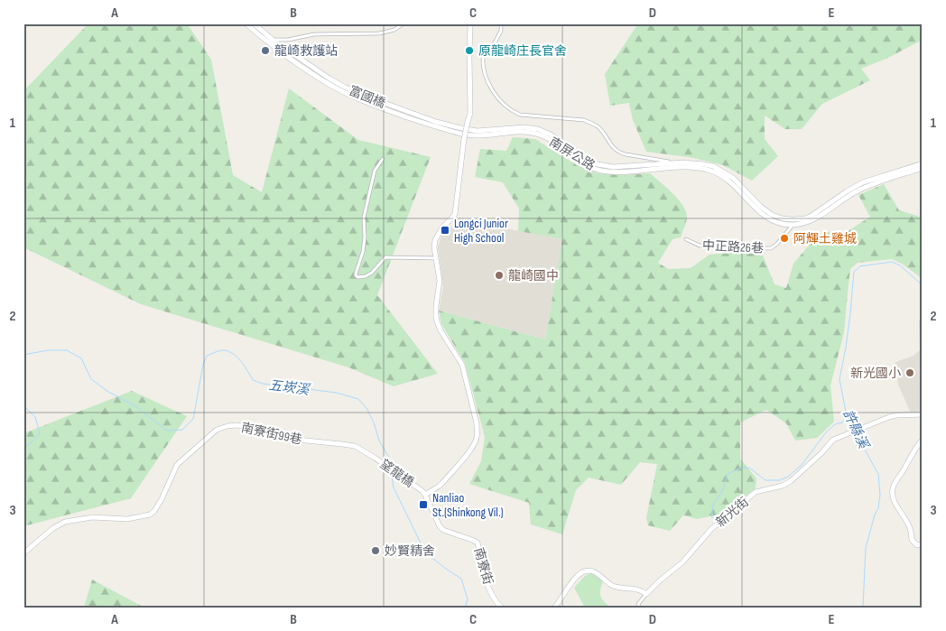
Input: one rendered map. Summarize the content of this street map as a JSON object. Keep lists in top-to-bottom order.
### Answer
{
  "streets": {
    "street": [
      "富國橋",
      "南屏公路",
      "中正路26巷",
      "南寮街99巷",
      "望龍橋",
      "新光街",
      "南寮街"
    ]
  },
  "crossings": [
    ["富國橋", "南屏公路"],
    ["南屏公路", "中正路26巷"],
    ["南寮街99巷", "望龍橋"],
    ["望龍橋", "南寮街"]
  ],
  "water": ["五崁溪", "許縣溪"],
  "places": {
    "other": [
      "龍崎救護站",
      "原龍崎庄長官舍",
      "阿輝土雞城",
      "龍崎國中",
      "新光國小",
      "妙賢精舍"
    ],
    "transit": ["Longci Junior High School", "Nanliao St.(Shinkong Vil.)"]
  },
  "grid": {
    "columns": [
      "A",
      "B",
      "C",
      "D",
      "E"
    ],
    "rows": ["1", "2", "3"]
  }
}
